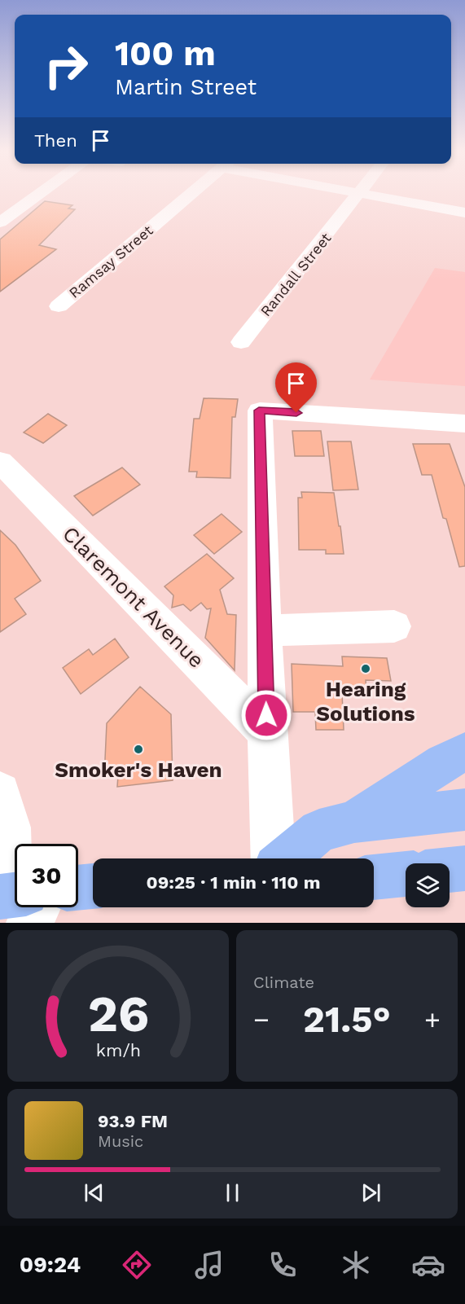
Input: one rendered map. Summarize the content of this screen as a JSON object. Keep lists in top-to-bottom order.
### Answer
{
  "streets": {
    "street": ["Ramsay Street", "Randall Street", "Claremont Avenue"]
  },
  "places": ["Hearing Solutions", "Smoker's Haven"],
  "page": {
    "turn": ["100 m", "Martin Street"],
    "then": "Then",
    "limit": "30",
    "trip": "09:25 · 1 min · 110 m",
    "tile": "Climate",
    "heat": ["−", "21.5°", "+"],
    "song": ["93.9 FM", "Music"],
    "tabs": "09:24",
    "gauge": ["26", "km/h"]
  }
}
